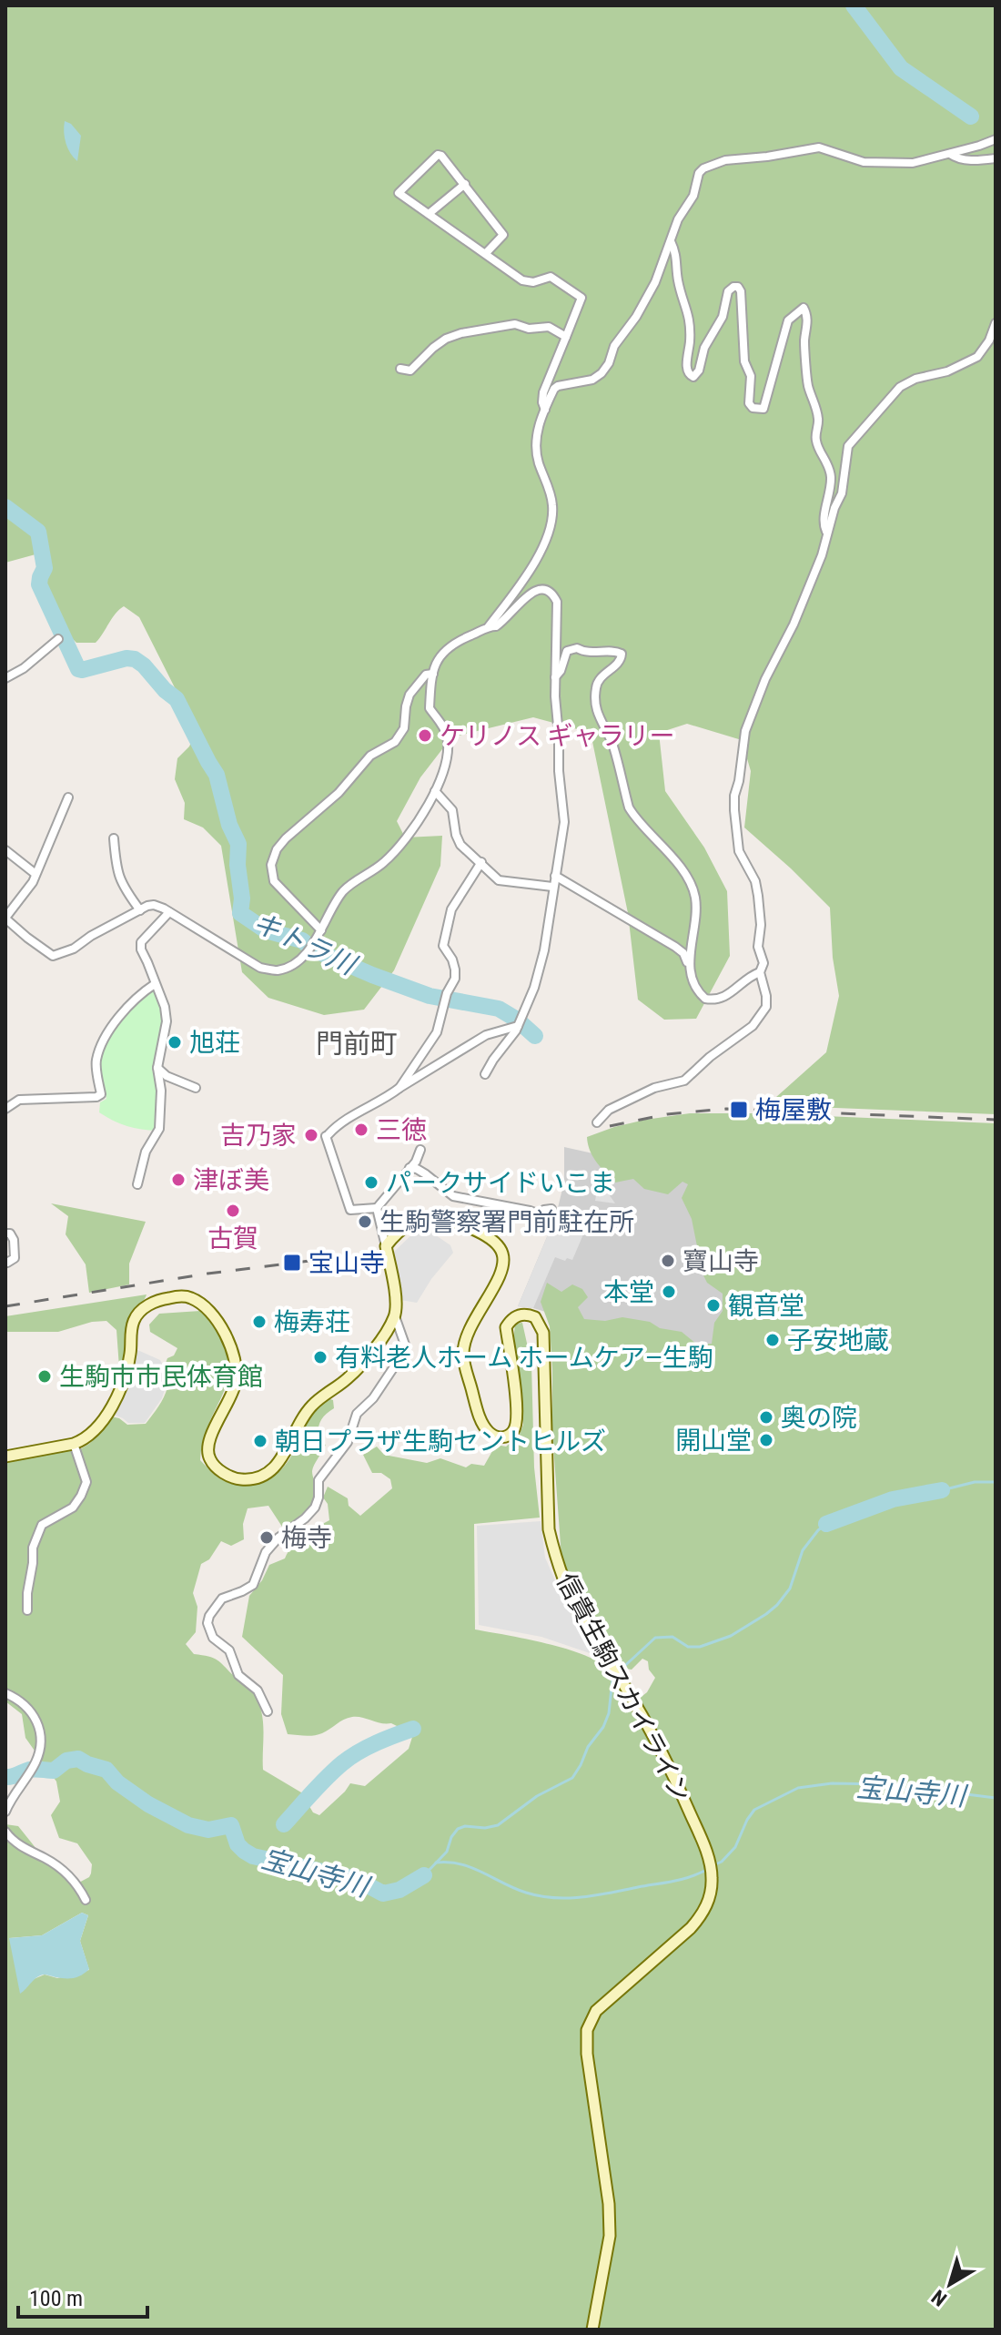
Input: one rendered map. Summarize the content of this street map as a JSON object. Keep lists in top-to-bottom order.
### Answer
{
  "streets": {
    "street": ["信貴生駒スカイライン"]
  },
  "districts": ["門前町"],
  "water": ["キトラ川", "宝山寺川"],
  "places": {
    "other": [
      "ケリノス ギャラリー",
      "旭荘",
      "三徳",
      "吉乃家",
      "津ぼ美",
      "パークサイドいこま",
      "古賀",
      "生駒警察署門前駐在所",
      "寶山寺",
      "本堂",
      "観音堂",
      "梅寿荘",
      "子安地蔵",
      "有料老人ホーム ホームケア―生駒",
      "生駒市市民体育館",
      "奥の院",
      "開山堂",
      "朝日プラザ生駒セントヒルズ",
      "梅寺"
    ],
    "transit": ["梅屋敷", "宝山寺"]
  },
  "scale_bar": "100 m",
  "north": "bottom left"
}
